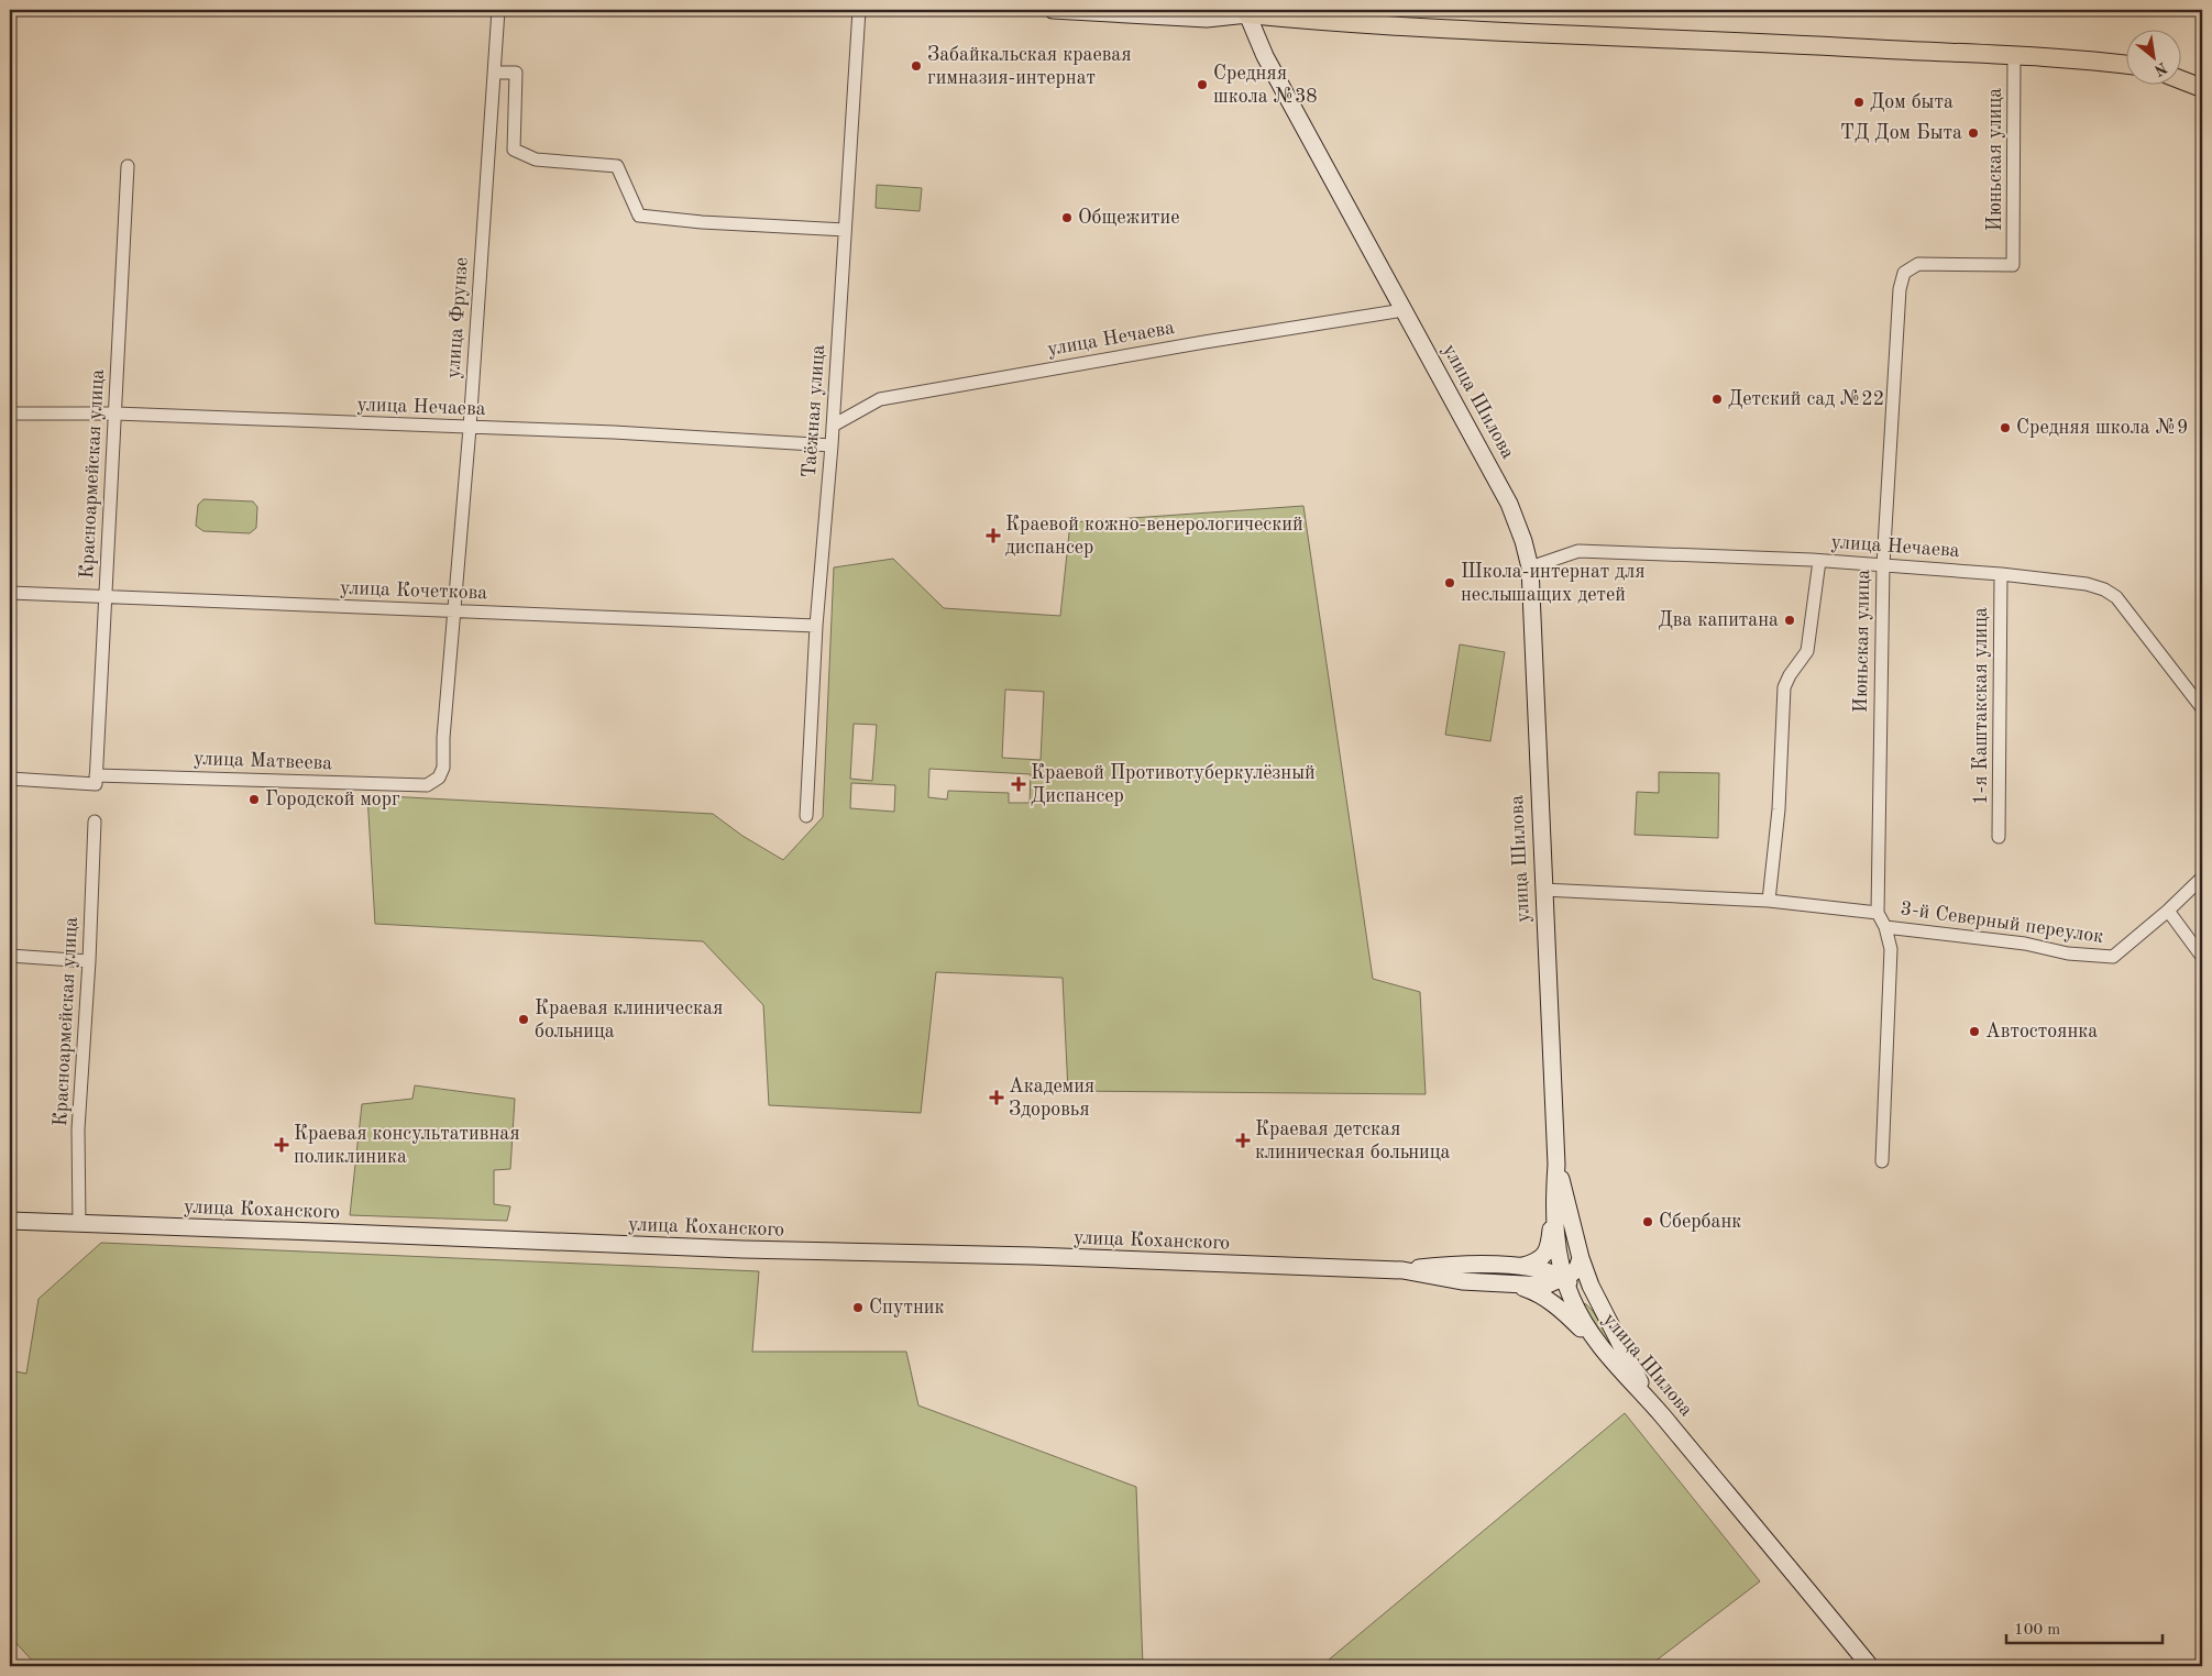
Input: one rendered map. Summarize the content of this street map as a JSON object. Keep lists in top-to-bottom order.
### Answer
{
  "streets": {
    "main road": ["улица Шилова", "улица Коханского"],
    "street": [
      "Июньская улица",
      "улица Фрунзе",
      "улица Нечаева",
      "Таёжная улица",
      "Красноармейская улица",
      "улица Кочеткова",
      "1-я Каштакская улица",
      "улица Матвеева",
      "3-й Северный переулок"
    ]
  },
  "crossings": [
    ["Июньская улица", "улица Нечаева"],
    ["Июньская улица", "3-й Северный переулок"],
    ["улица Фрунзе", "улица Нечаева"],
    ["улица Фрунзе", "улица Кочеткова"],
    ["улица Фрунзе", "улица Матвеева"],
    ["улица Нечаева", "улица Шилова"],
    ["улица Нечаева", "Таёжная улица"],
    ["улица Нечаева", "Красноармейская улица"],
    ["улица Нечаева", "1-я Каштакская улица"],
    ["Таёжная улица", "улица Кочеткова"],
    ["Красноармейская улица", "улица Кочеткова"],
    ["Красноармейская улица", "улица Матвеева"],
    ["Красноармейская улица", "улица Коханского"]
  ],
  "places": {
    "other": [
      "Забайкальская краевая гимназия-интернат",
      "Средняя школа №38",
      "Дом быта",
      "ТД Дом Быта",
      "Общежитие",
      "Детский сад №22",
      "Средняя школа №9",
      "Школа-интернат для неслышащих детей",
      "Два капитана",
      "Городской морг",
      "Краевая клиническая больница",
      "Автостоянка",
      "Сбербанк",
      "Спутник"
    ],
    "health": [
      "Краевой кожно-венерологический диспансер",
      "Краевой Противотуберкулёзный Диспансер",
      "Академия Здоровья",
      "Краевая детская клиническая больница",
      "Краевая консультативная поликлиника"
    ]
  },
  "scale_bar": "100 m",
  "north": "bottom right"
}
